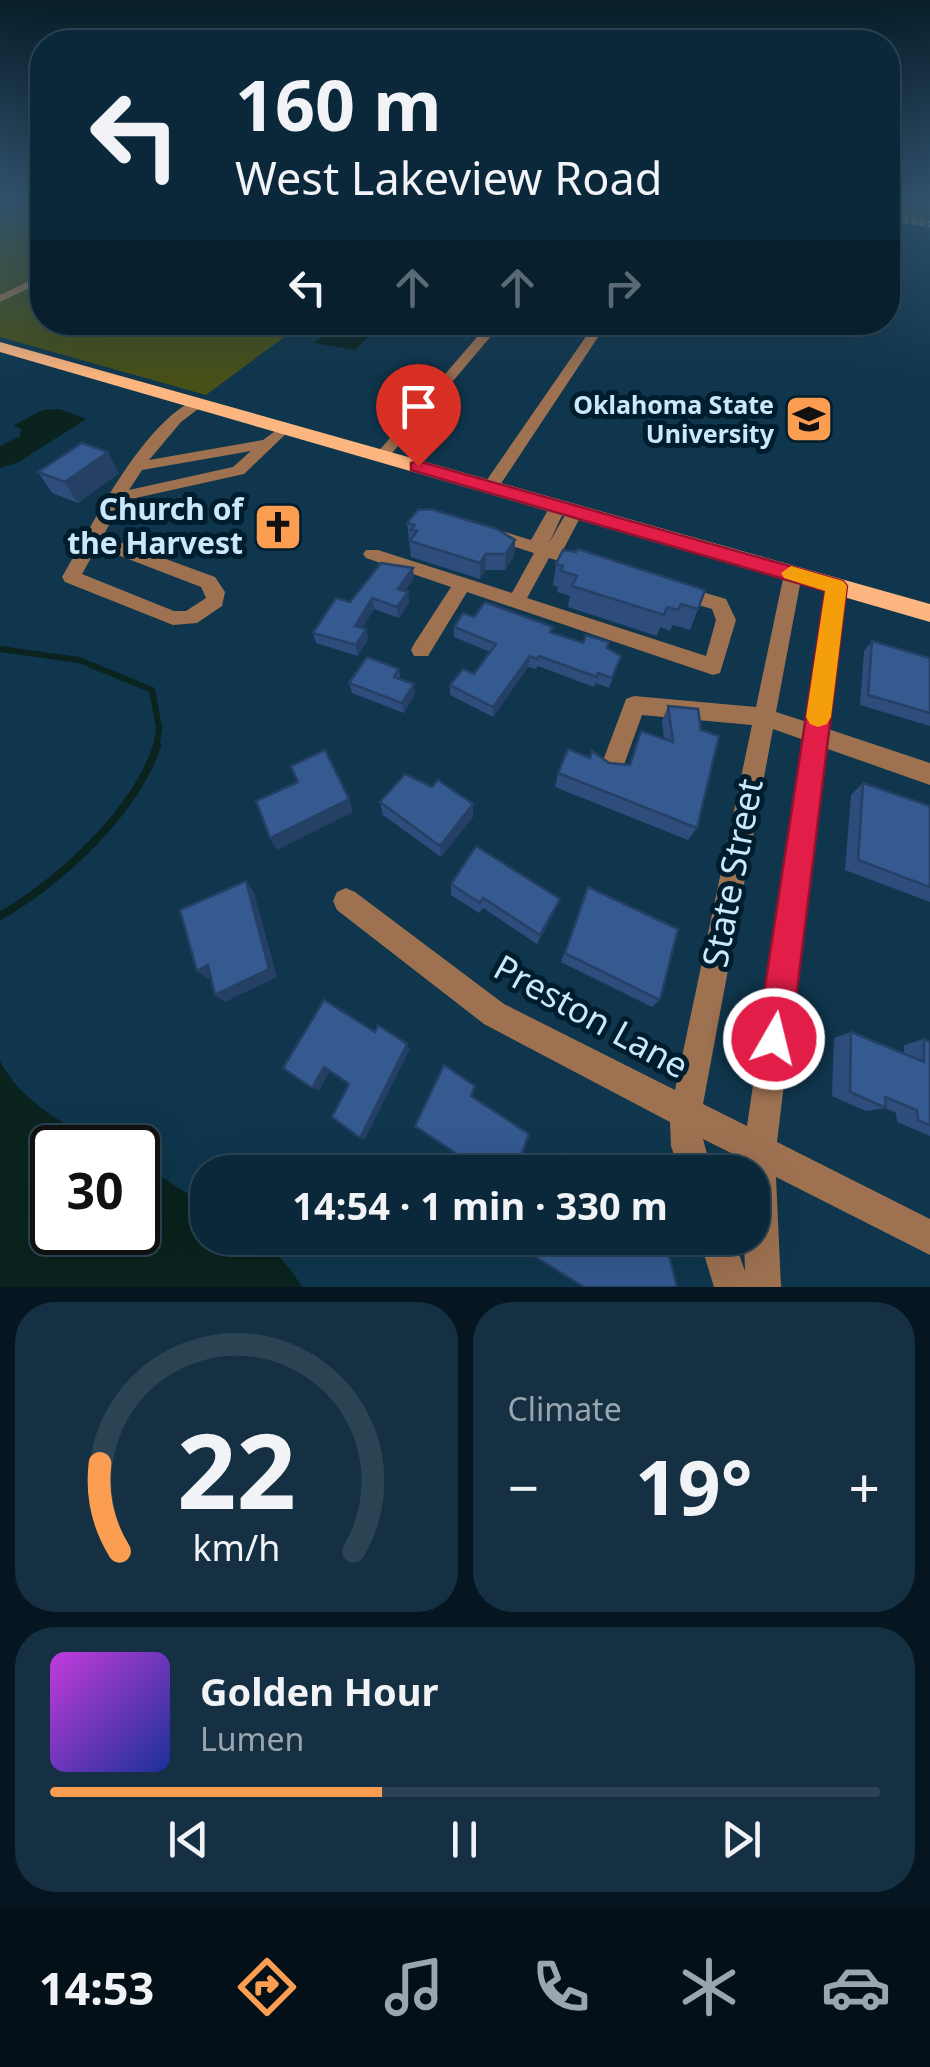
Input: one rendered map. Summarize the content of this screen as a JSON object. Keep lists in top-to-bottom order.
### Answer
{
  "streets": {
    "street": ["State Street", "Preston Lane"]
  },
  "crossings": [
    ["State Street", "Preston Lane"]
  ],
  "places": {
    "school or university": ["Oklahoma State University"],
    "church": ["Church of the Harvest"]
  },
  "page": {
    "turn": ["160 m", "West Lakeview Road"],
    "limit": "30",
    "trip": "14:54 · 1 min · 330 m",
    "tile": "Climate",
    "heat": ["−", "19°", "+"],
    "song": ["Golden Hour", "Lumen"],
    "tabs": "14:53",
    "gauge": ["22", "km/h"]
  }
}
